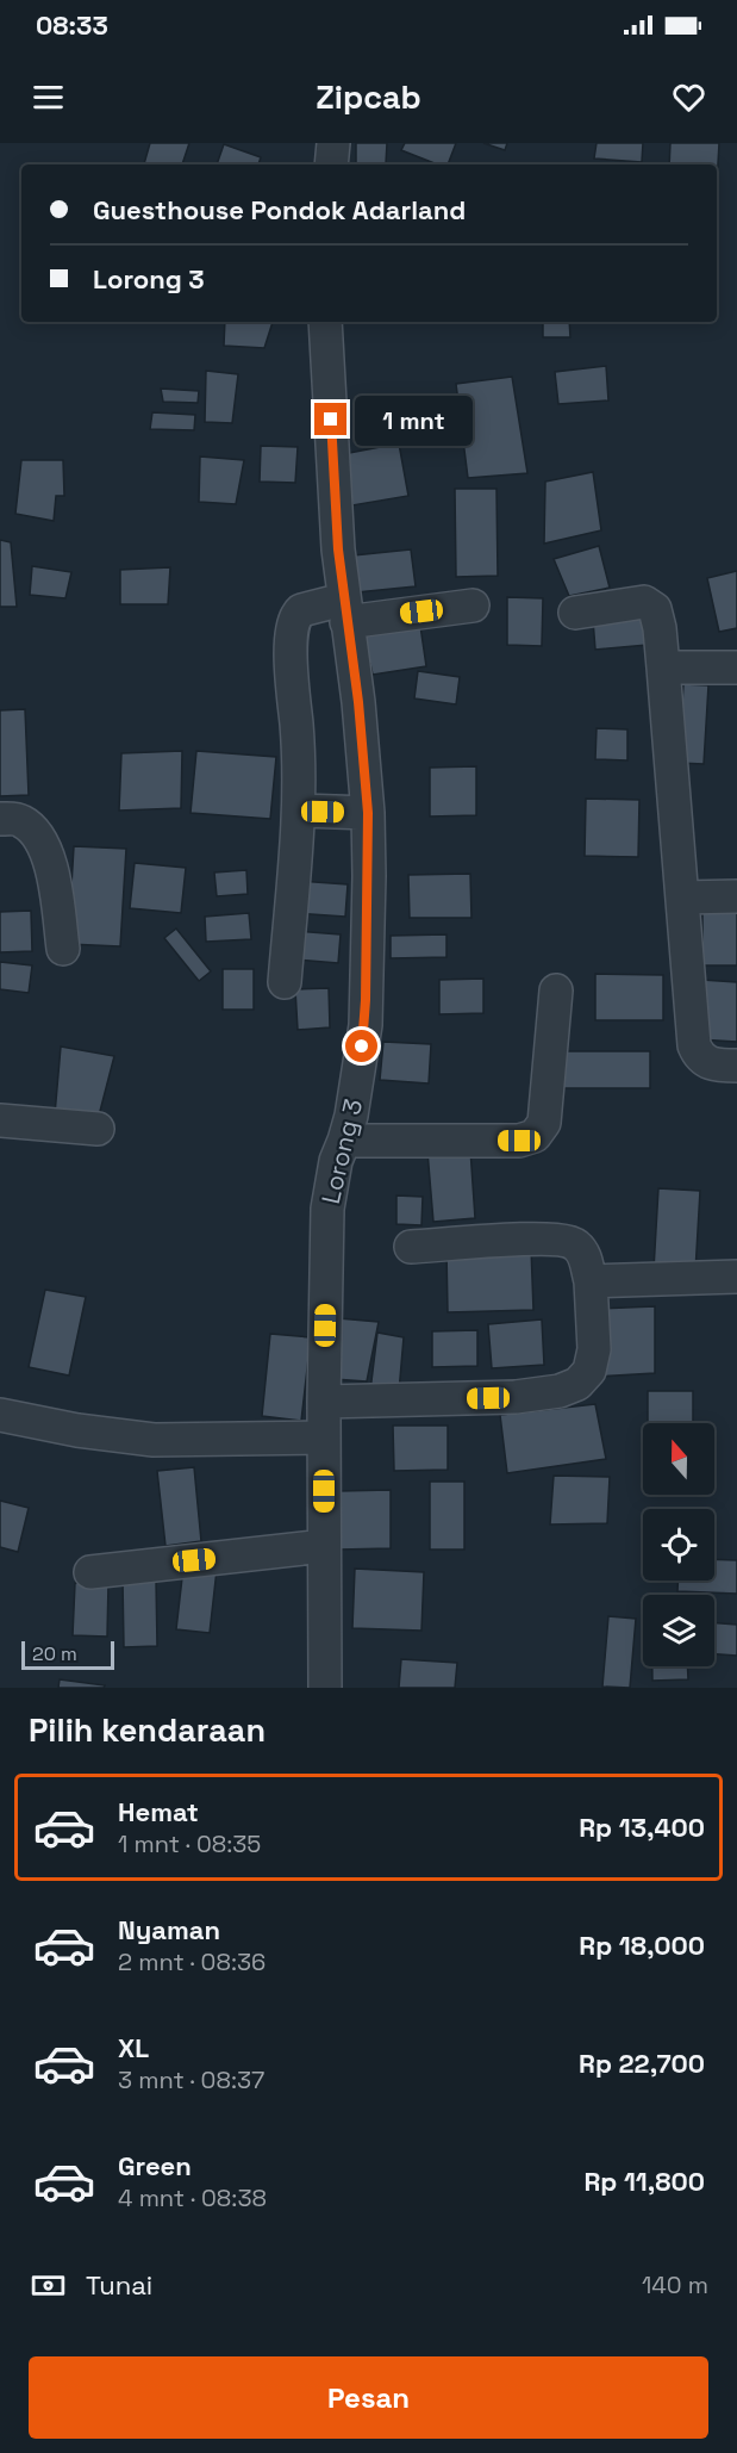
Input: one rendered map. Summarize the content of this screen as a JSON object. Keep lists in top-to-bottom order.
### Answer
{
  "streets": {
    "street": ["Lorong 3"]
  },
  "scale_bar": "20 m",
  "north": "top",
  "page": {
    "status": "08:33",
    "header": "Zipcab",
    "banner": ["Guesthouse Pondok Adarland", "Lorong 3"],
    "bubble": "1 mnt",
    "scale": "20 m",
    "heading": "Pilih kendaraan",
    "list": [
      {
        "name": "Hemat",
        "note": "1 mnt · 08:35",
        "value": "Rp 13,400"
      },
      {
        "name": "Nyaman",
        "note": "2 mnt · 08:36",
        "value": "Rp 18,000"
      },
      {
        "name": "XL",
        "note": "3 mnt · 08:37",
        "value": "Rp 22,700"
      },
      {
        "name": "Green",
        "note": "4 mnt · 08:38",
        "value": "Rp 11,800"
      }
    ],
    "pay": ["Tunai", "140 m"],
    "buttons": "Pesan"
  }
}
